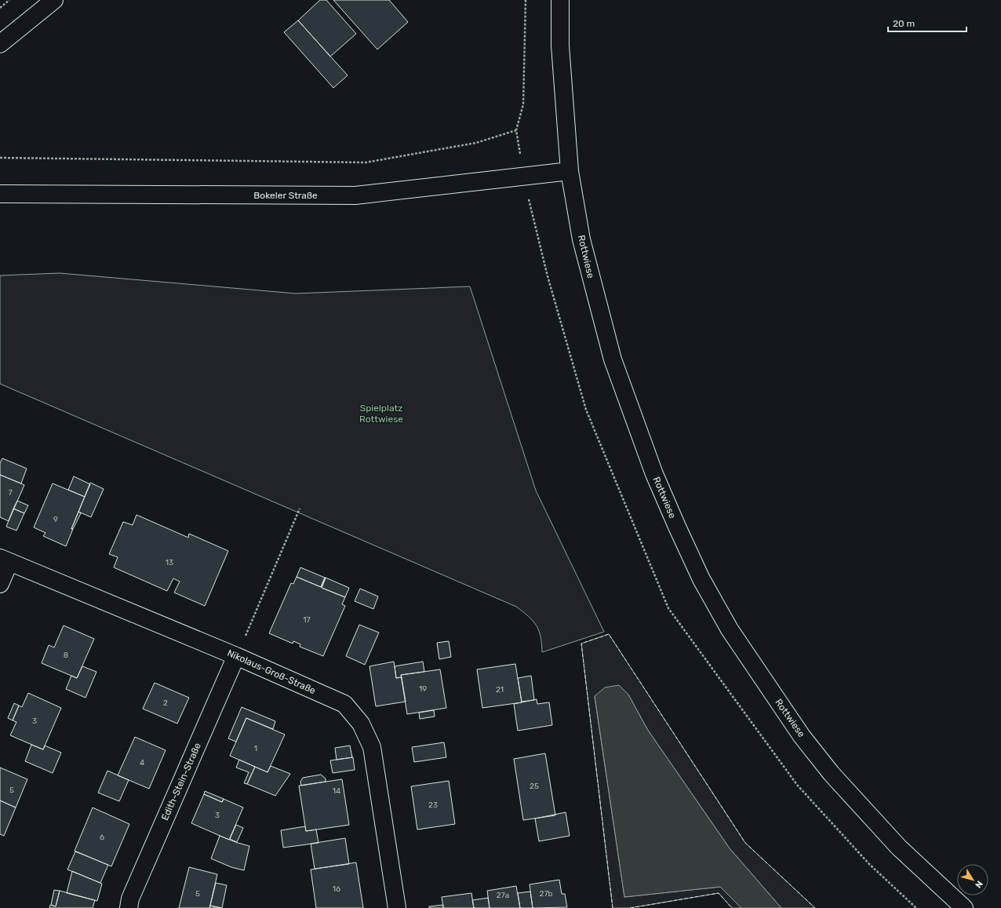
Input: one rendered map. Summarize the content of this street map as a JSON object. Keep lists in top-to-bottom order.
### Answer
{
  "streets": {
    "street": [
      "Bokeler Straße",
      "Rottwiese",
      "Nikolaus-Groß-Straße",
      "Edith-Stein-Straße"
    ]
  },
  "crossings": [
    ["Bokeler Straße", "Rottwiese"],
    ["Nikolaus-Groß-Straße", "Edith-Stein-Straße"]
  ],
  "parks": ["Spielplatz Rottwiese"],
  "house_numbers": [
    "7",
    "9",
    "13",
    "17",
    "8",
    "19",
    "21",
    "2",
    "3",
    "1",
    "4",
    "25",
    "5",
    "14",
    "23",
    "3",
    "6",
    "16",
    "5",
    "27b",
    "27a"
  ],
  "scale_bar": "20 m",
  "north": "bottom right"
}
